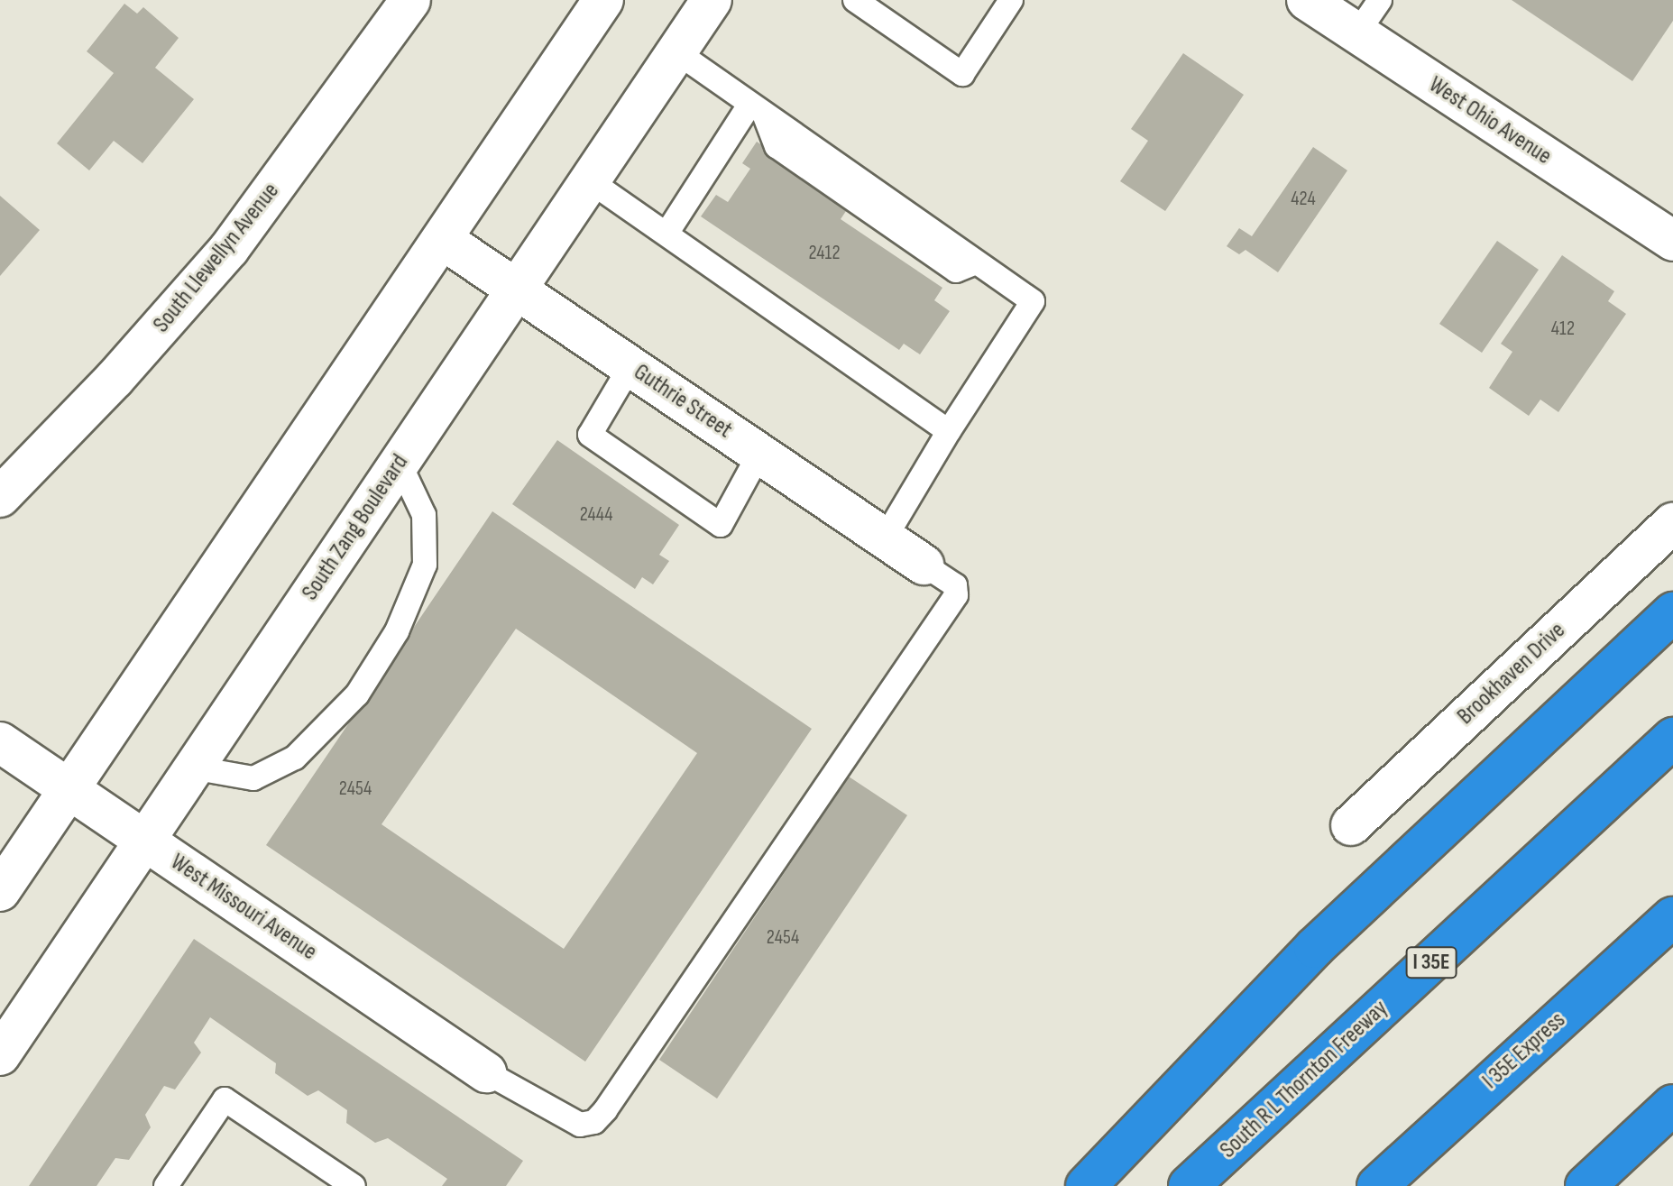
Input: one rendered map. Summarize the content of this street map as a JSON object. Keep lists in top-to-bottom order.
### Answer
{
  "streets": {
    "highway": ["I 35E", "I 35E Express", "South R L Thornton Freeway"],
    "street": [
      "West Ohio Avenue",
      "South Llewellyn Avenue",
      "Guthrie Street",
      "South Zang Boulevard",
      "Brookhaven Drive",
      "West Missouri Avenue"
    ]
  },
  "crossings": [
    ["Guthrie Street", "South Zang Boulevard"],
    ["South Zang Boulevard", "West Missouri Avenue"]
  ],
  "house_numbers": [
    "424",
    "2412",
    "412",
    "2444",
    "2454",
    "2454"
  ]
}
